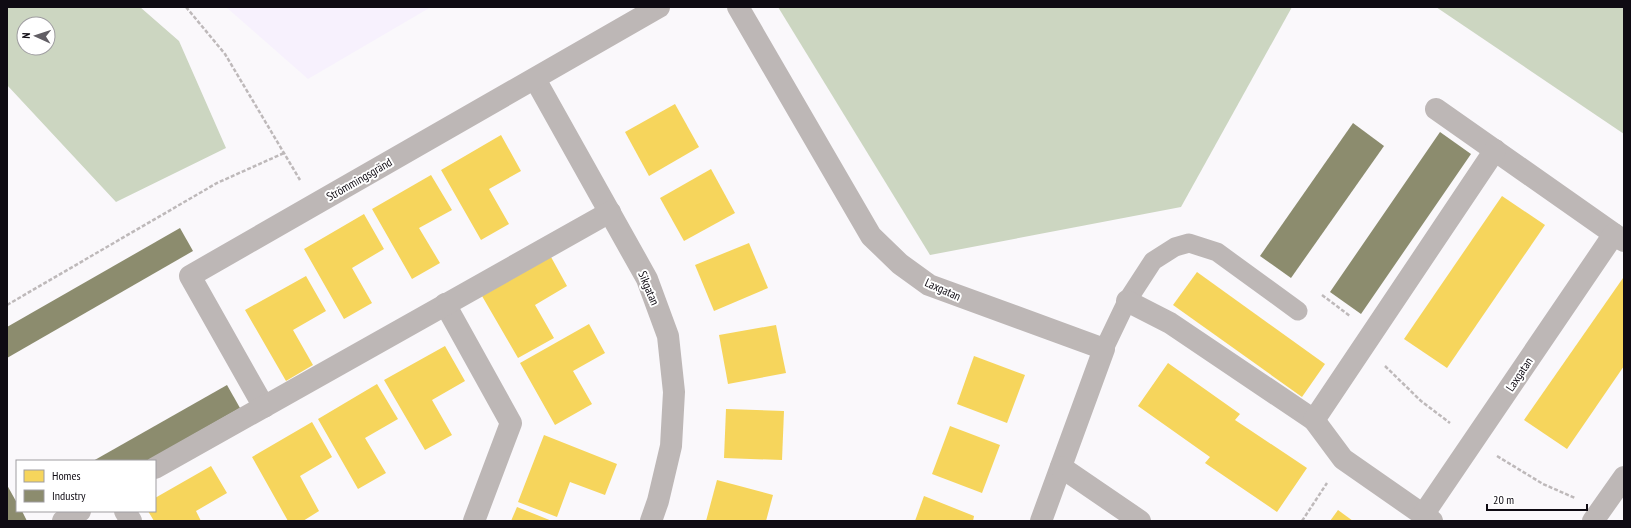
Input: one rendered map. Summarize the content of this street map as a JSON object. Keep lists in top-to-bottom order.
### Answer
{
  "streets": {
    "street": ["Strömmingsgränd", "Sikgatan", "Laxgatan"]
  },
  "crossings": [
    ["Strömmingsgränd", "Sikgatan"]
  ],
  "legend": ["Homes", "Industry"],
  "scale_bar": "20 m",
  "north": "left"
}
